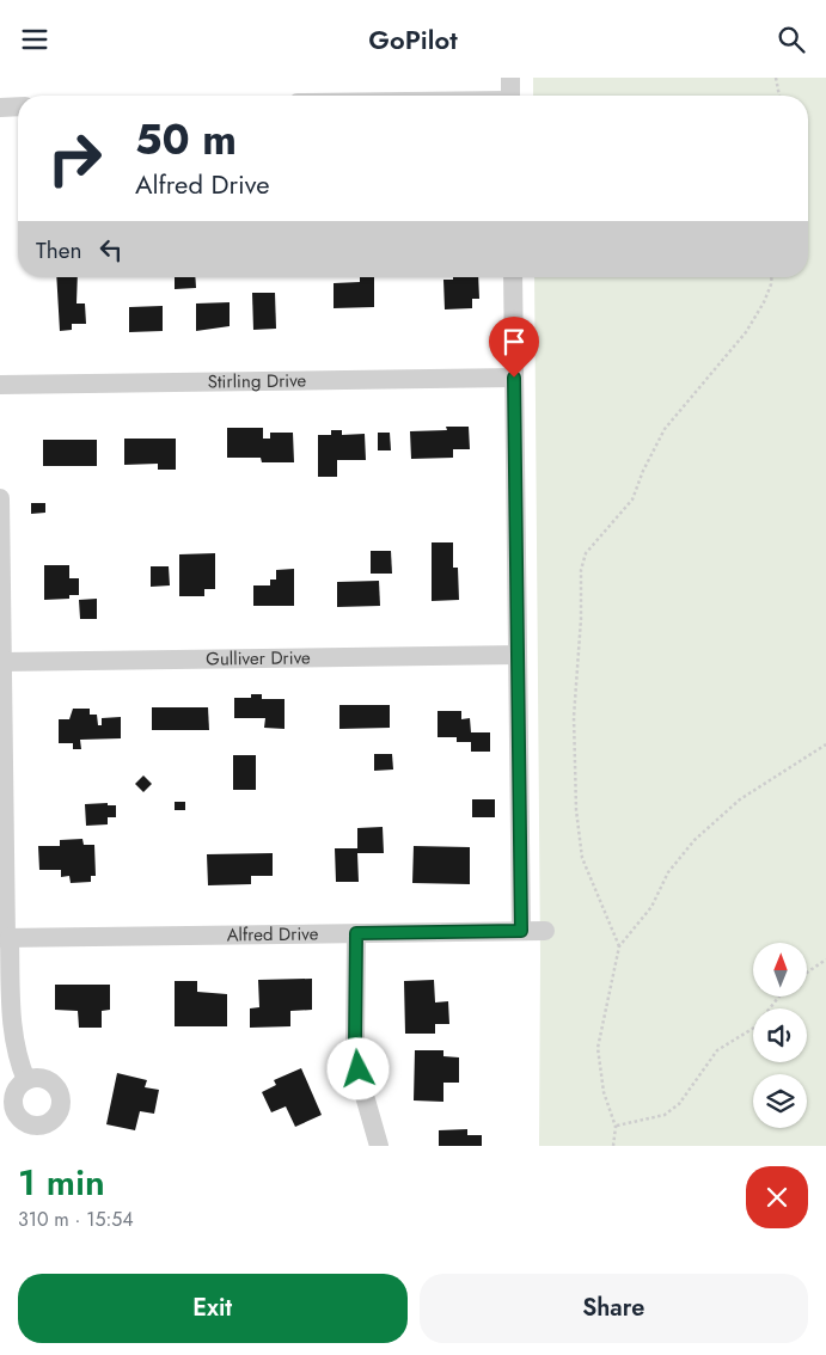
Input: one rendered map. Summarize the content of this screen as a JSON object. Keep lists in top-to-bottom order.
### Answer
{
  "streets": {
    "street": ["Stirling Drive", "Gulliver Drive", "Alfred Drive"]
  },
  "north": "top",
  "page": {
    "header": "GoPilot",
    "turn": ["50 m", "Alfred Drive"],
    "then": "Then",
    "heading": ["1 min", "310 m · 15:54"],
    "buttons": ["Exit", "Share"]
  }
}
